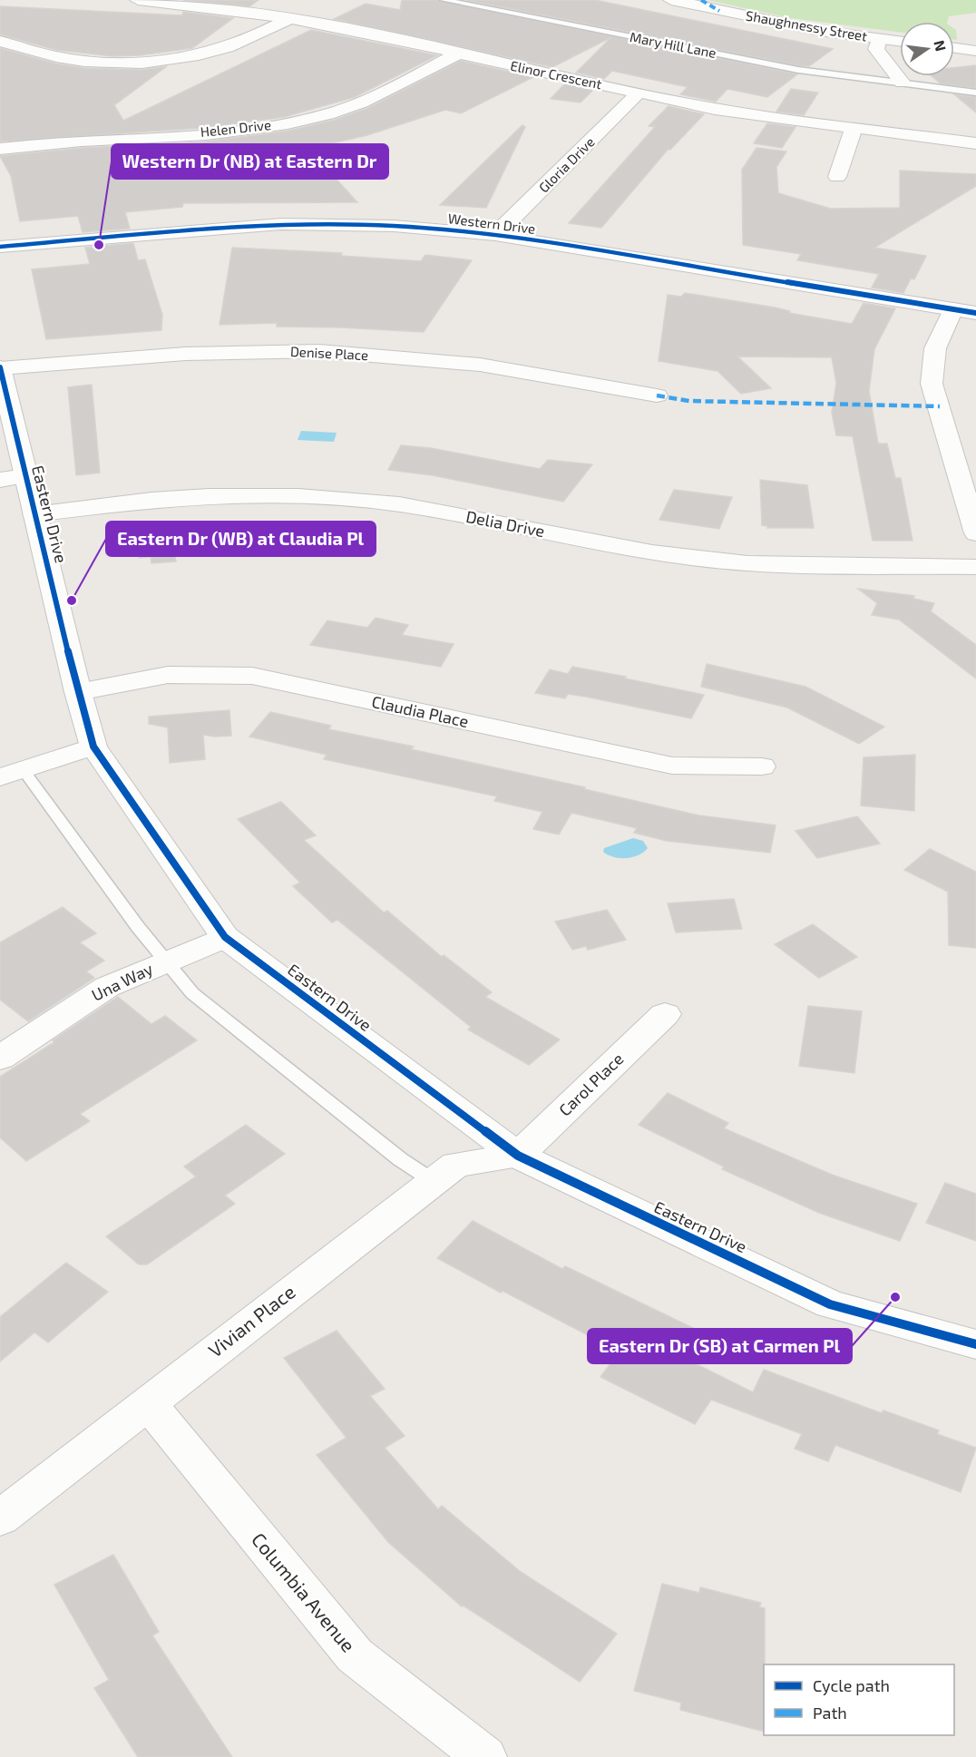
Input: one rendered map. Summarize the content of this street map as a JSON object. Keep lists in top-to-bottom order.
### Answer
{
  "streets": {
    "street": [
      "Shaughnessy Street",
      "Elinor Crescent",
      "Helen Drive",
      "Gloria Drive",
      "Western Drive",
      "Denise Place",
      "Eastern Drive",
      "Delia Drive",
      "Claudia Place",
      "Una Way",
      "Carol Place",
      "Vivian Place",
      "Columbia Avenue"
    ],
    "lane": ["Mary Hill Lane"]
  },
  "crossings": [
    ["Elinor Crescent", "Helen Drive"],
    ["Elinor Crescent", "Gloria Drive"],
    ["Gloria Drive", "Western Drive"],
    ["Denise Place", "Eastern Drive"],
    ["Eastern Drive", "Delia Drive"],
    ["Eastern Drive", "Claudia Place"],
    ["Eastern Drive", "Una Way"],
    ["Eastern Drive", "Carol Place"],
    ["Eastern Drive", "Vivian Place"],
    ["Carol Place", "Vivian Place"],
    ["Vivian Place", "Columbia Avenue"]
  ],
  "places": ["Western Dr (NB) at Eastern Dr", "Eastern Dr (WB) at Claudia Pl", "Eastern Dr (SB) at Carmen Pl"],
  "legend": ["Cycle path", "Path"],
  "north": "right"
}
